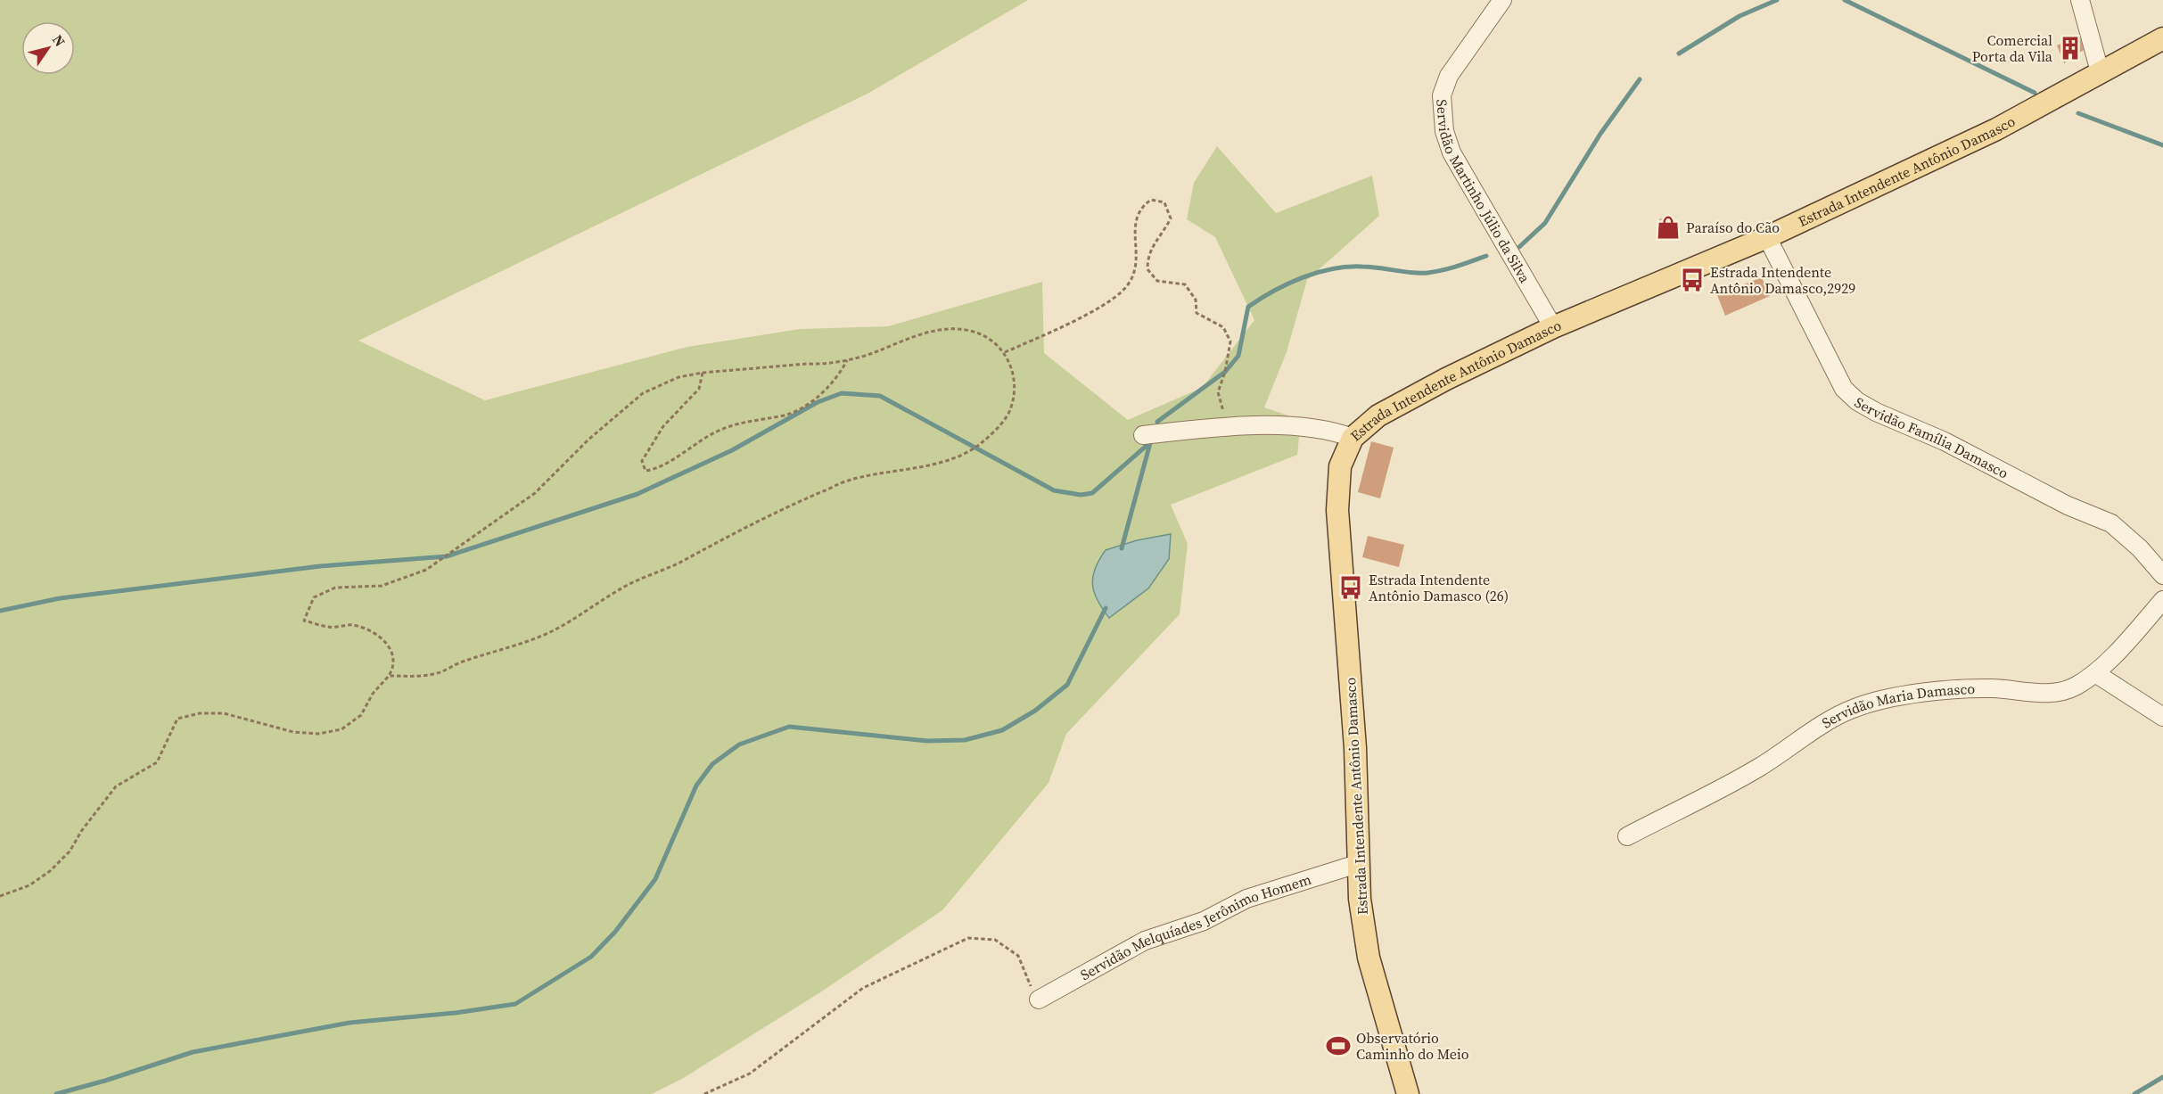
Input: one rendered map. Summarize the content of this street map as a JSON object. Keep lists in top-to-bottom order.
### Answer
{
  "streets": {
    "main road": ["Estrada Intendente Antônio Damasco"],
    "street": [
      "Servidão Martinho Júlio da Silva",
      "Servidão Família Damasco",
      "Servidão Maria Damasco",
      "Servidão Melquíades Jerônimo Homem"
    ]
  },
  "crossings": [
    ["Estrada Intendente Antônio Damasco", "Servidão Martinho Júlio da Silva"],
    ["Estrada Intendente Antônio Damasco", "Servidão Família Damasco"],
    ["Estrada Intendente Antônio Damasco", "Servidão Melquíades Jerônimo Homem"]
  ],
  "places": {
    "building": ["Comercial Porta da Vila"],
    "shop": ["Paraíso do Cão"],
    "bus stop": ["Estrada Intendente Antônio Damasco,2929", "Estrada Intendente Antônio Damasco (26)"],
    "sports": ["Observatório Caminho do Meio"]
  },
  "north": "top right"
}
